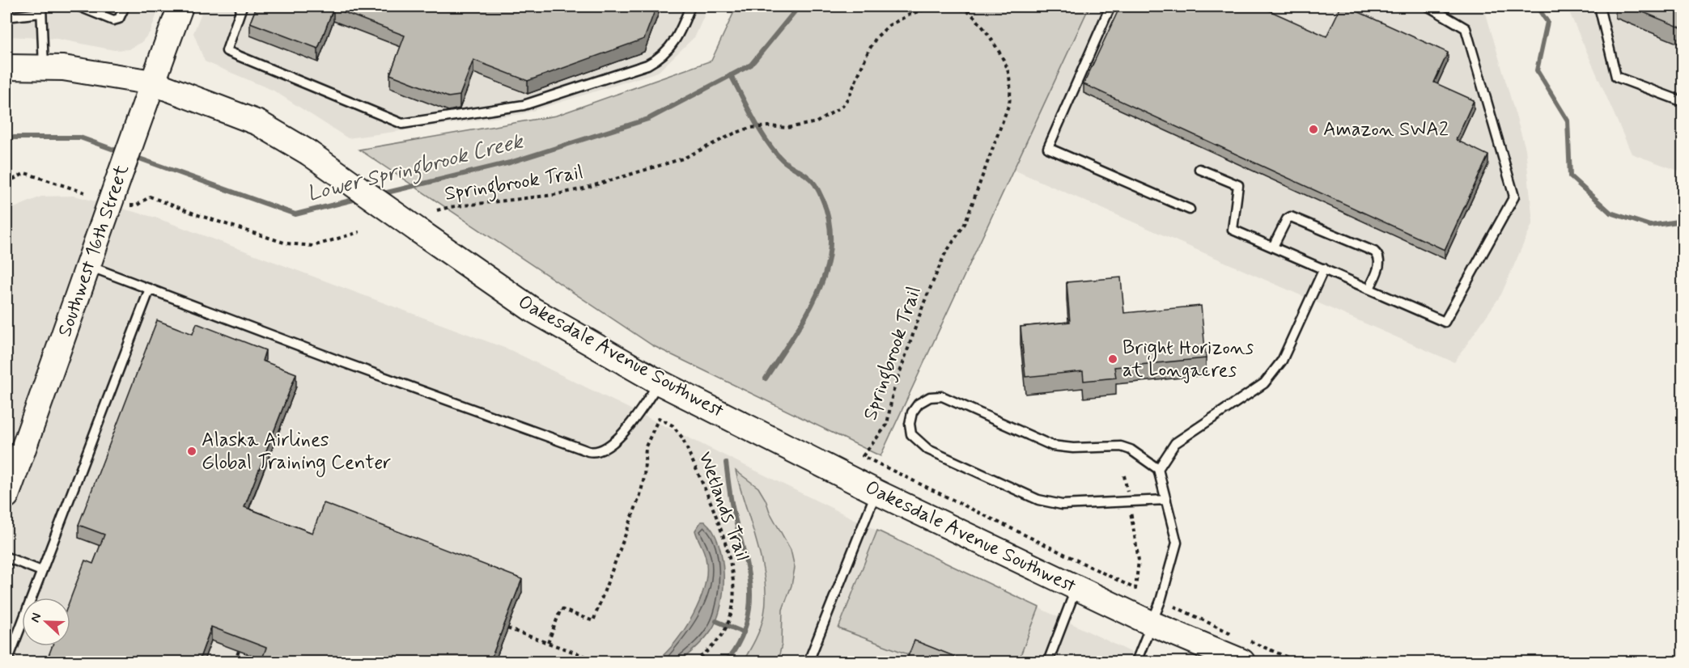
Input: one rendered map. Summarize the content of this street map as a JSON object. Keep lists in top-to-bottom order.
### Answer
{
  "streets": {
    "street": ["Southwest 16th Street", "Oakesdale Avenue Southwest"],
    "path": ["Springbrook Trail", "Wetlands Trail"]
  },
  "crossings": [
    ["Southwest 16th Street", "Oakesdale Avenue Southwest"]
  ],
  "water": ["Lower Springbrook Creek"],
  "places": ["Amazon SWA2", "Bright Horizons at Longacres", "Alaska Airlines Global Training Center"],
  "north": "left"
}
